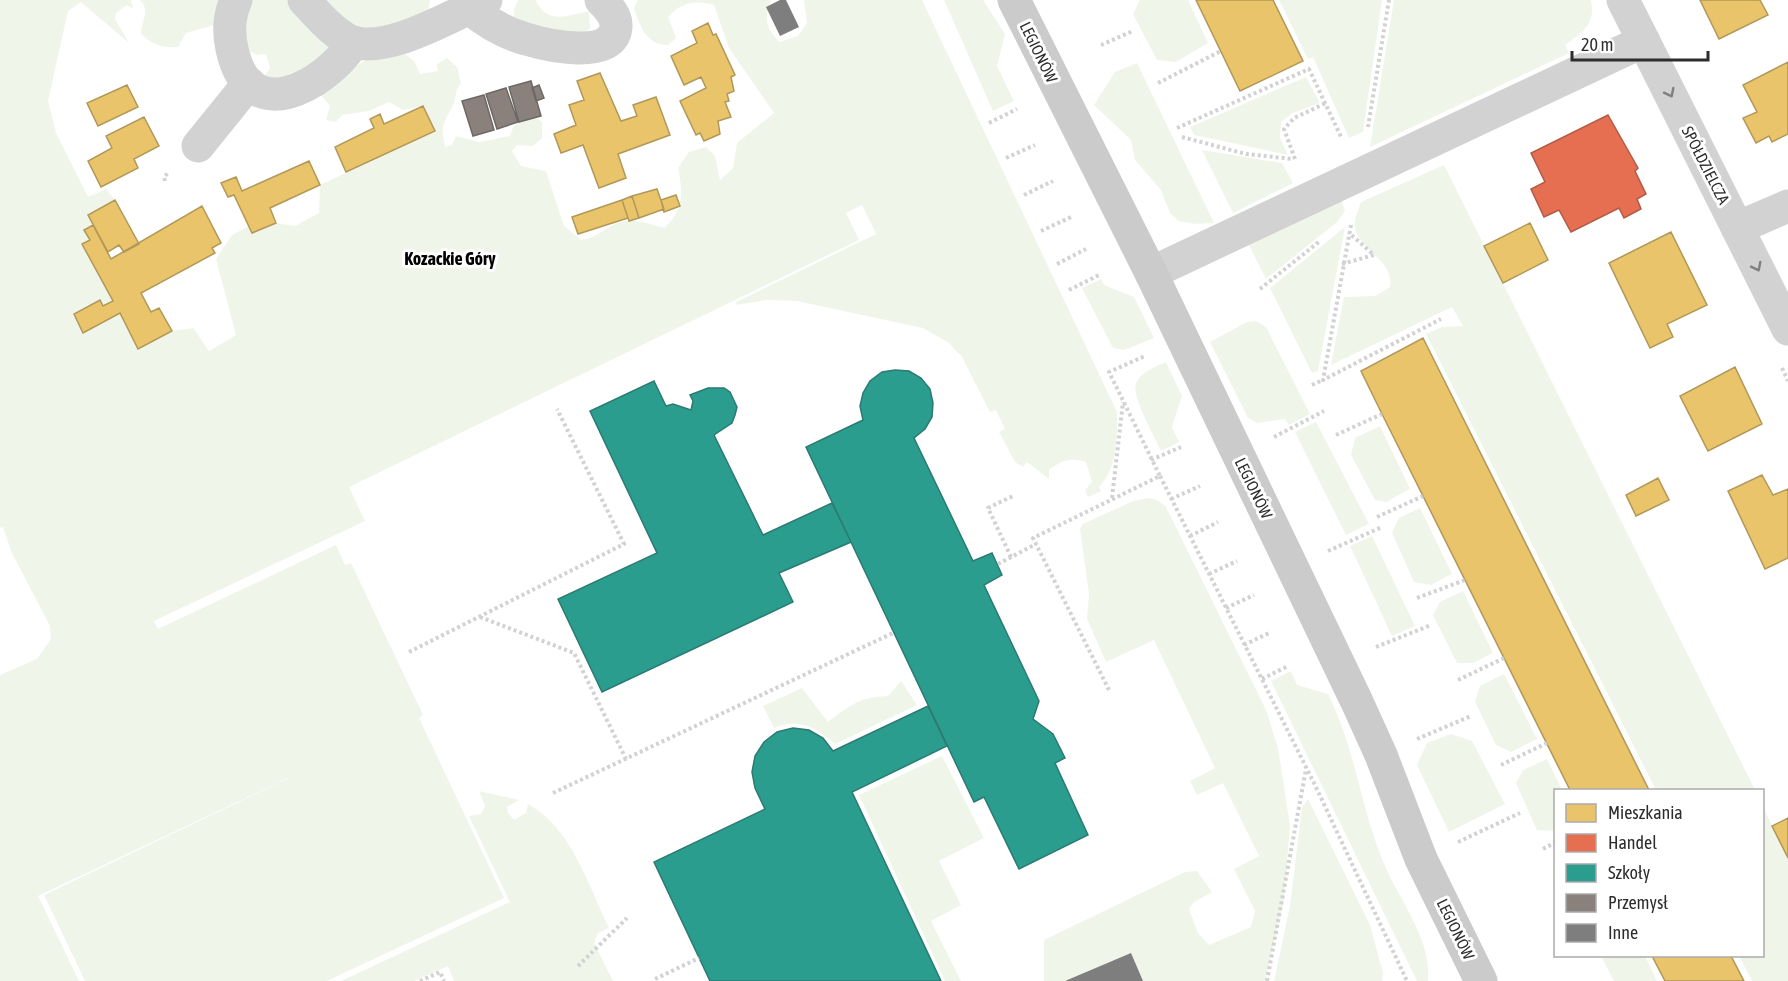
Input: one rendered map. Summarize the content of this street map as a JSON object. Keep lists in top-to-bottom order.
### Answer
{
  "streets": {
    "street": ["LEGIONÓW", "SPÓŁDZIELCZA"]
  },
  "one_way": ["SPÓŁDZIELCZA"],
  "districts": ["Kozackie Góry"],
  "legend": [
    "Mieszkania",
    "Handel",
    "Szkoły",
    "Przemysł",
    "Inne"
  ],
  "scale_bar": "20 m"
}
